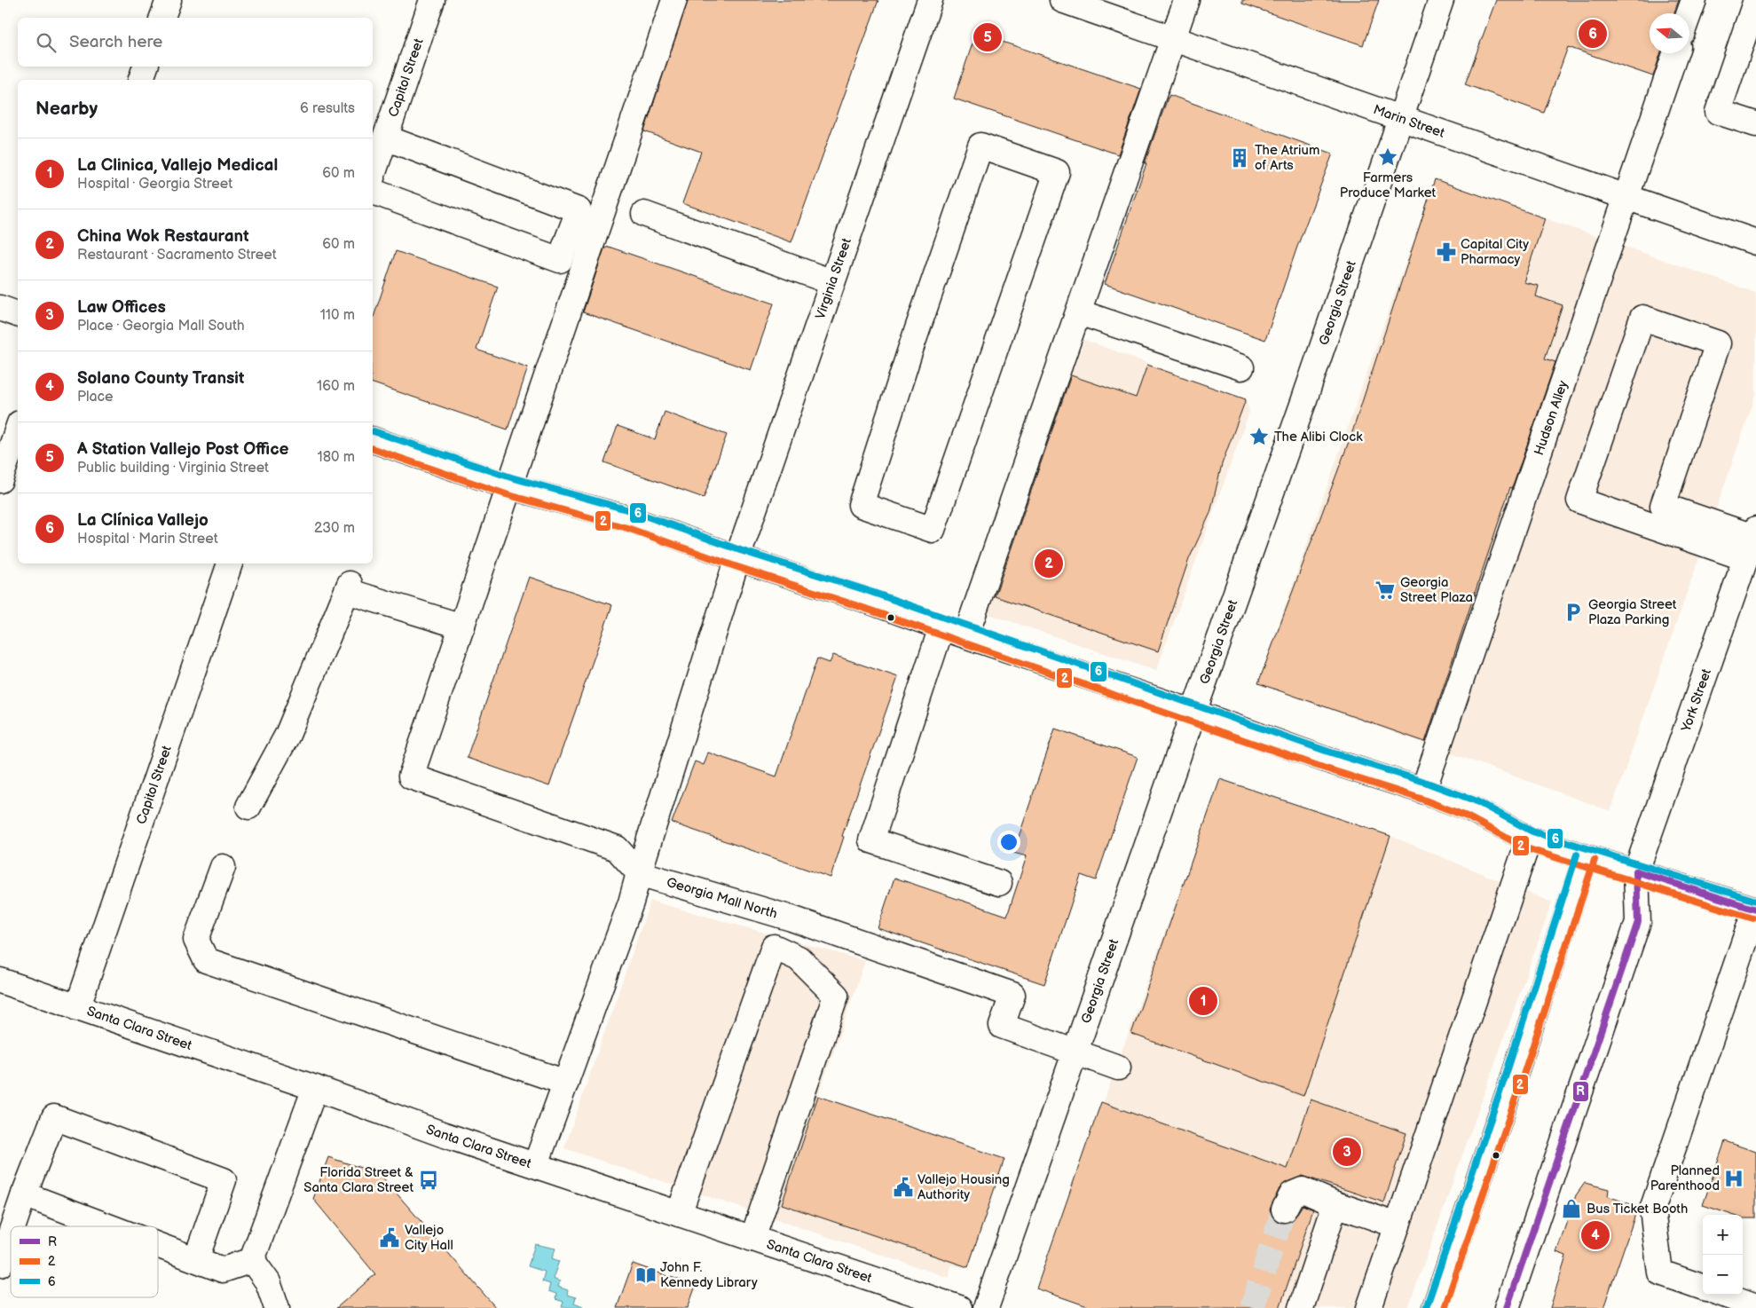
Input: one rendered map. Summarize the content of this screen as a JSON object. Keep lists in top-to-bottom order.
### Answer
{
  "streets": {
    "street": [
      "Capitol Street",
      "Marin Street",
      "Virginia Street",
      "Georgia Street",
      "Hudson Alley",
      "York Street",
      "Georgia Mall North",
      "Santa Clara Street"
    ]
  },
  "crossings": [
    ["Capitol Street", "Santa Clara Street"],
    ["Marin Street", "Georgia Street"],
    ["Marin Street", "Hudson Alley"],
    ["Georgia Street", "Georgia Mall North"]
  ],
  "places": {
    "place": ["Farmers Produce Market", "The Alibi Clock"],
    "building": ["The Atrium of Arts"],
    "pharmacy": ["Capital City Pharmacy"],
    "supermarket": ["Georgia Street Plaza"],
    "parking": ["Georgia Street Plaza Parking"],
    "hospital": ["Planned Parenthood"],
    "bus stop": ["Florida Street & Santa Clara Street"],
    "public building": ["Vallejo Housing Authority", "Vallejo City Hall"],
    "shop": ["Bus Ticket Booth"],
    "library": ["John F. Kennedy Library"]
  },
  "lines": ["transit line 6", "transit line 2", "transit line R"],
  "legend": ["R", "2", "6"],
  "north": "left",
  "page": {
    "pins": [
      "6",
      "5",
      "2",
      "1",
      "3",
      "4"
    ],
    "search": "Search here",
    "heading": ["Nearby", "6 results"],
    "list": [
      {
        "mark": "1",
        "name": "La Clinica, Vallejo Medical",
        "note": "Hospital · Georgia Street",
        "value": "60 m"
      },
      {
        "mark": "2",
        "name": "China Wok Restaurant",
        "note": "Restaurant · Sacramento Street",
        "value": "60 m"
      },
      {
        "mark": "3",
        "name": "Law Offices",
        "note": "Place · Georgia Mall South",
        "value": "110 m"
      },
      {
        "mark": "4",
        "name": "Solano County Transit",
        "note": "Place",
        "value": "160 m"
      },
      {
        "mark": "5",
        "name": "A Station Vallejo Post Office",
        "note": "Public building · Virginia Street",
        "value": "180 m"
      },
      {
        "mark": "6",
        "name": "La Clínica Vallejo",
        "note": "Hospital · Marin Street",
        "value": "230 m"
      }
    ],
    "map_buttons": ["+", "−"]
  }
}
